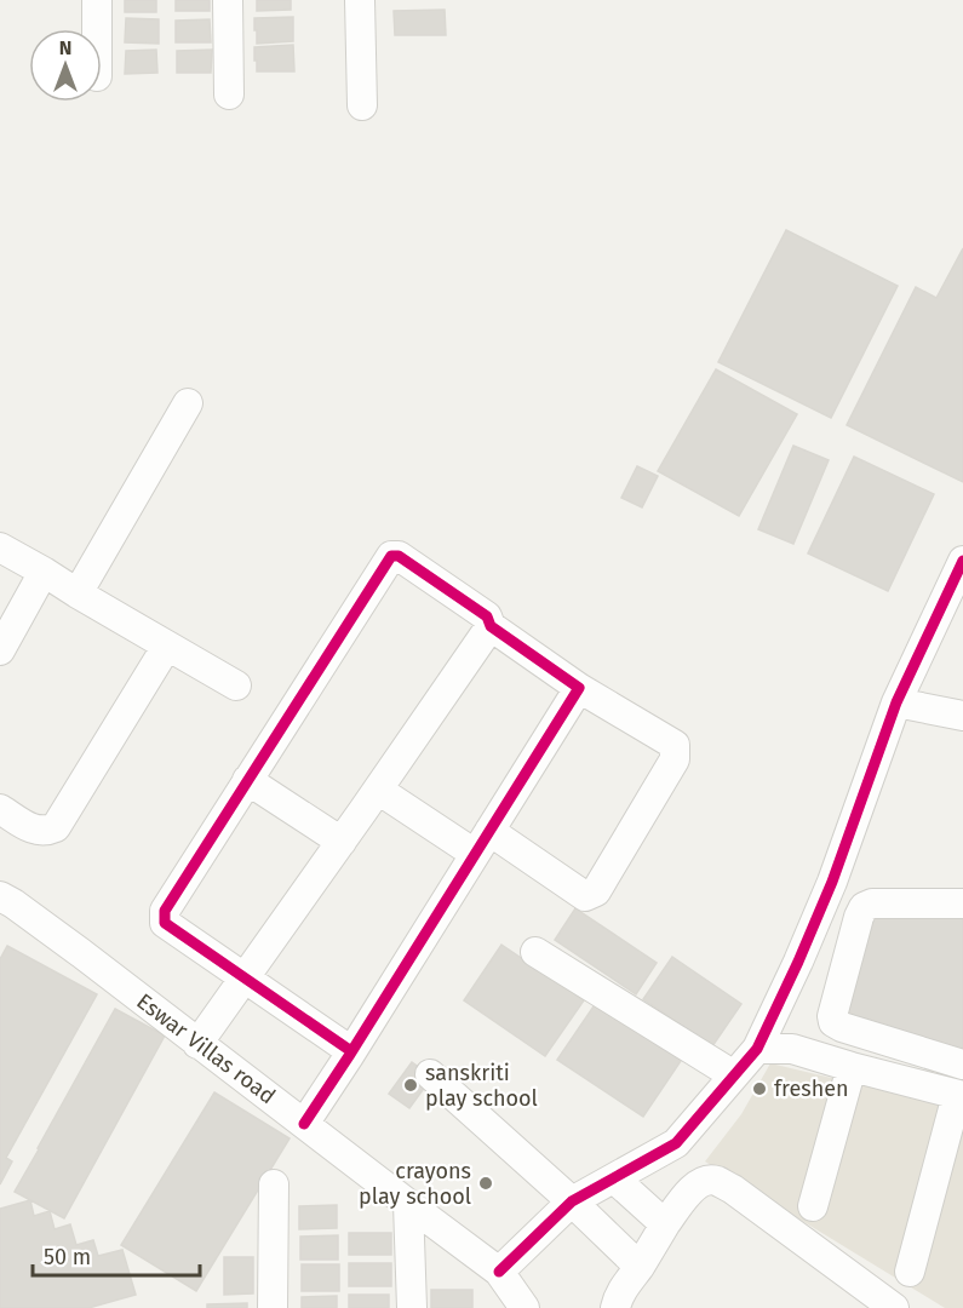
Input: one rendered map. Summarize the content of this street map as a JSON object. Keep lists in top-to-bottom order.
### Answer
{
  "streets": {
    "street": ["Eswar Villas road"]
  },
  "places": ["sanskriti play school", "freshen", "crayons play school"],
  "scale_bar": "50 m",
  "north": "top"
}
